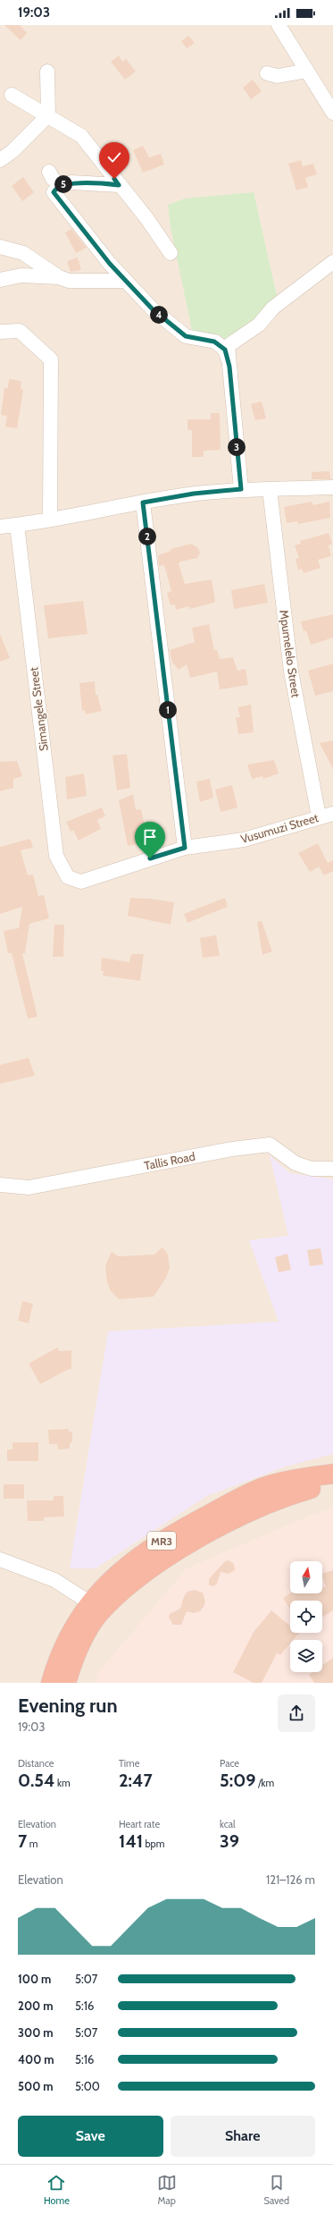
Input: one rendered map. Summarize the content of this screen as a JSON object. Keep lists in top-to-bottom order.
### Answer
{
  "streets": {
    "highway": ["MR3"],
    "street": [
      "Mpumelelo Street",
      "Simangele Street",
      "Vusumuzi Street",
      "Tallis Road"
    ]
  },
  "crossings": [
    ["Mpumelelo Street", "Vusumuzi Street"],
    ["Simangele Street", "Vusumuzi Street"]
  ],
  "north": "top",
  "page": {
    "status": "19:03",
    "pins": [
      "5",
      "4",
      "3",
      "2",
      "1"
    ],
    "heading": ["Evening run", "19:03"],
    "stats": [
      ["Distance", "0.54 km"],
      ["Time", "2:47"],
      ["Pace", "5:09 /km"],
      ["Elevation", "7 m"],
      ["Heart rate", "141 bpm"],
      ["kcal", "39"]
    ],
    "chart": ["Elevation", "121–126 m"],
    "list": [
      {
        "name": "100 m",
        "note": "5:07"
      },
      {
        "name": "200 m",
        "note": "5:16"
      },
      {
        "name": "300 m",
        "note": "5:07"
      },
      {
        "name": "400 m",
        "note": "5:16"
      },
      {
        "name": "500 m",
        "note": "5:00"
      }
    ],
    "buttons": ["Save", "Share"],
    "tabs": ["Home", "Map", "Saved"]
  }
}
